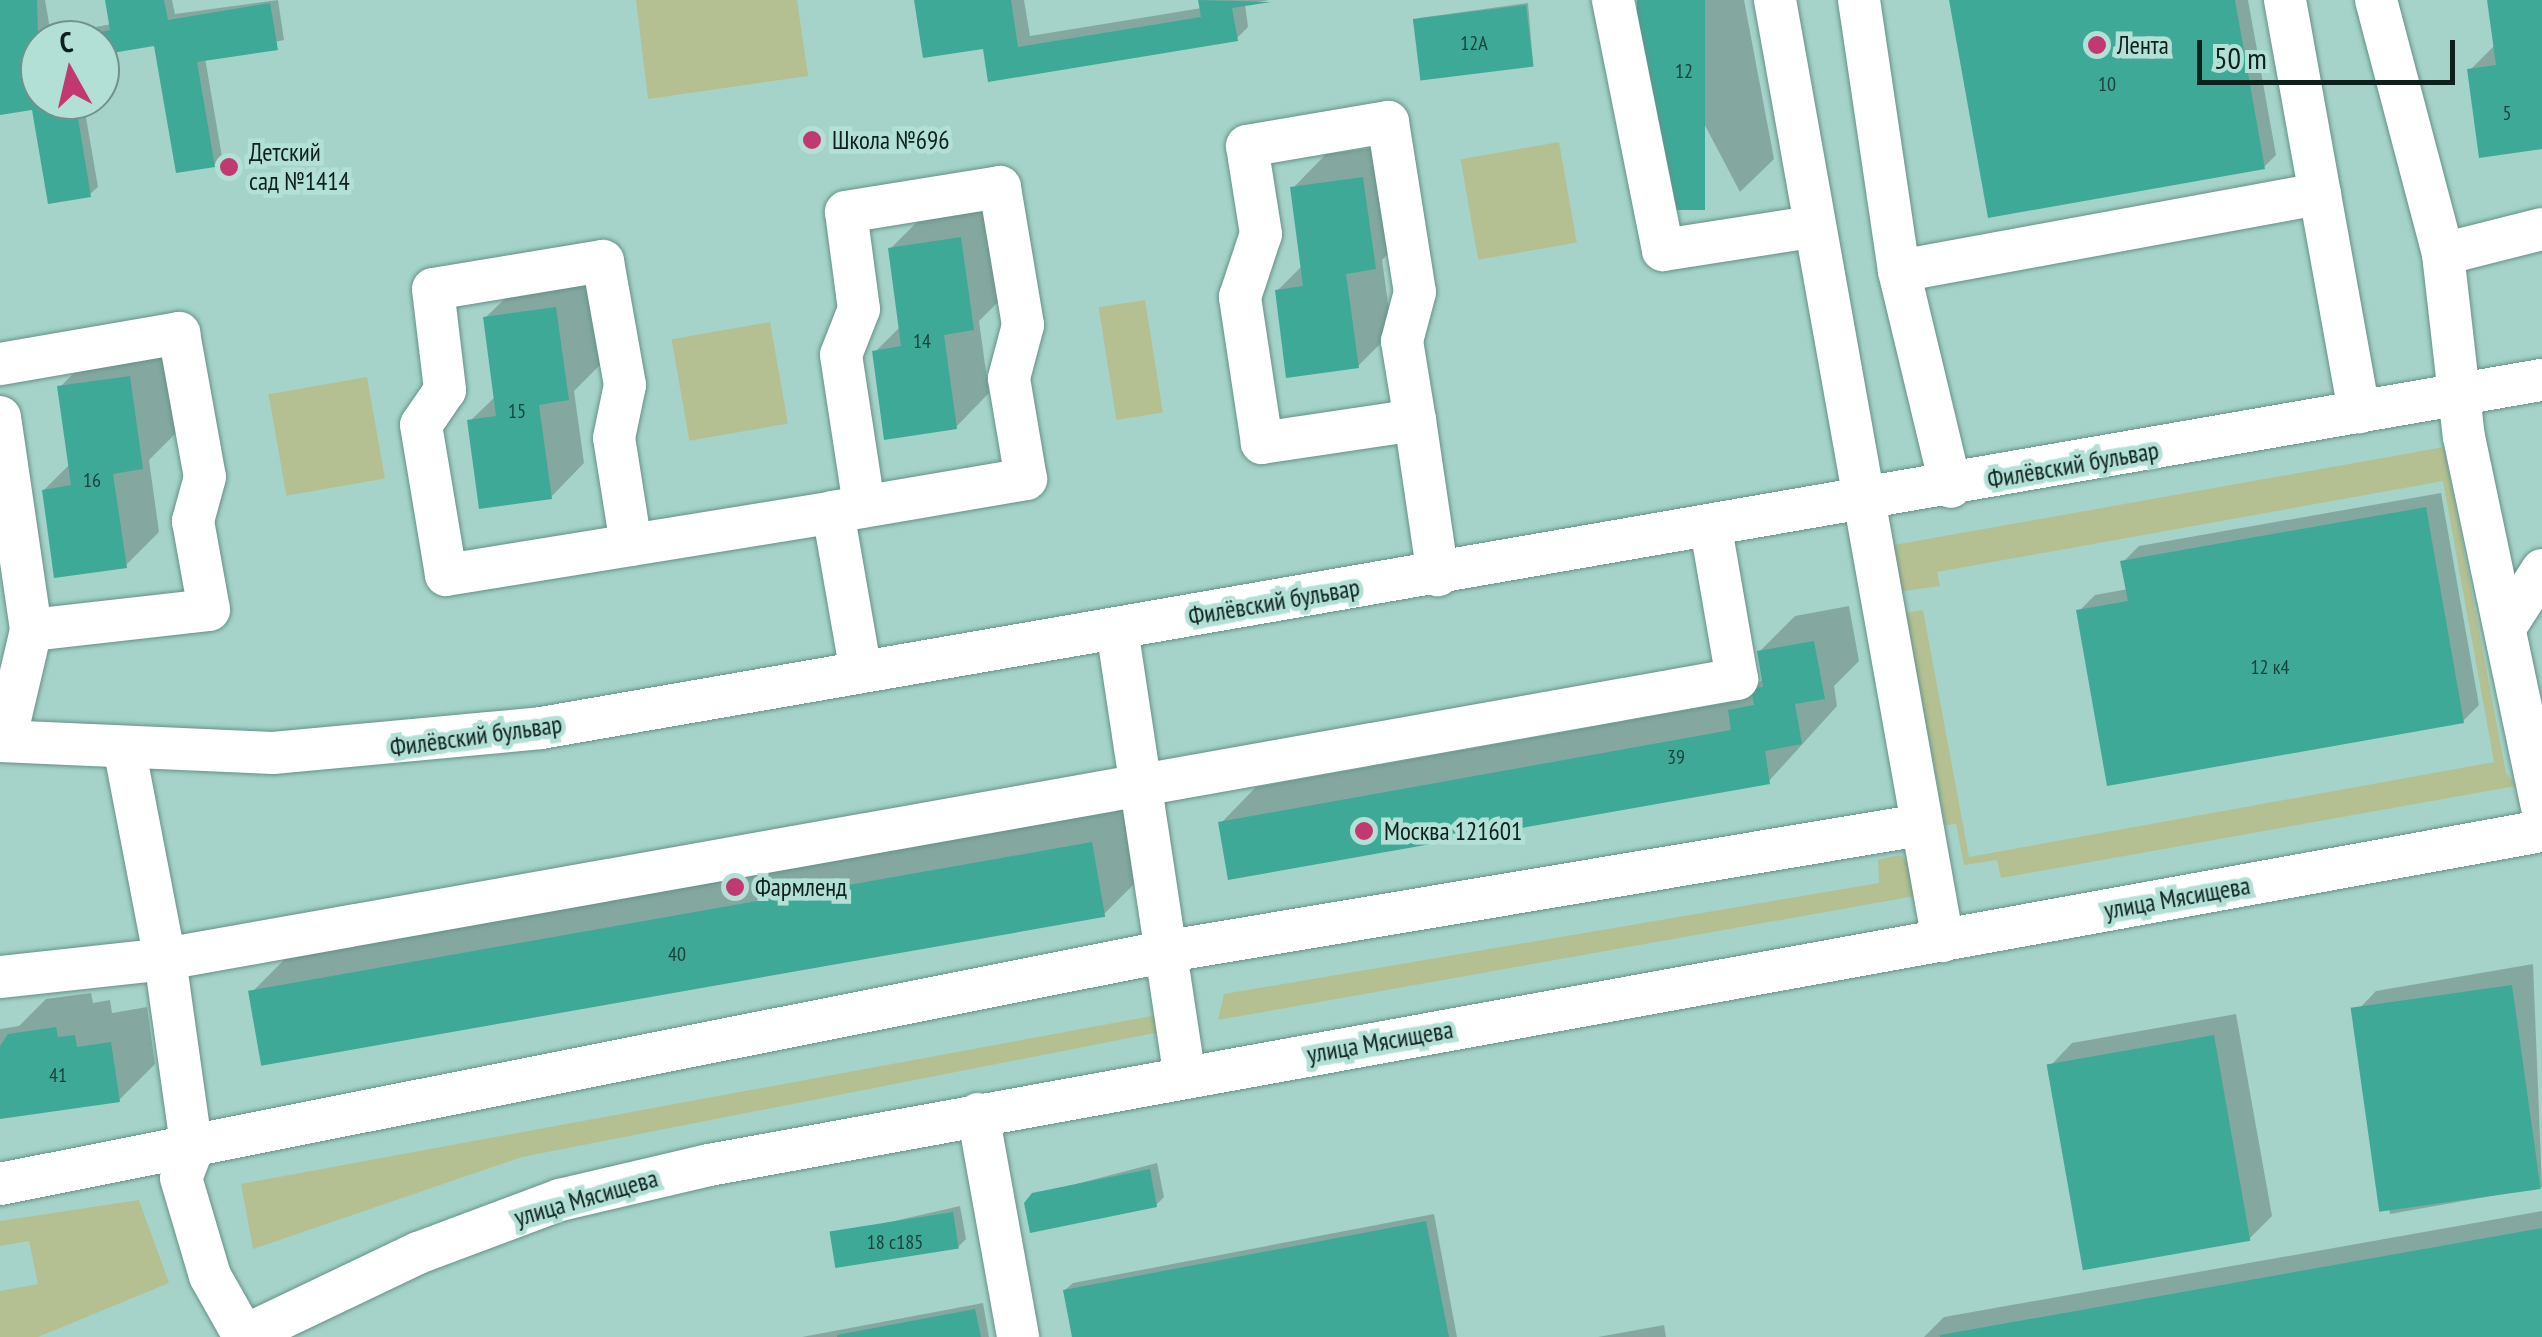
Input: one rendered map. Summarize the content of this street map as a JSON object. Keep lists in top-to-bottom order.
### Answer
{
  "streets": {
    "street": ["Филёвский бульвар", "улица Мясищева"]
  },
  "places": [
    "Лента",
    "Школа №696",
    "Детский сад №1414",
    "Москва 121601",
    "Фармленд"
  ],
  "house_numbers": [
    "12А",
    "12",
    "10",
    "5",
    "14",
    "15",
    "16",
    "12 к4",
    "39",
    "40",
    "41",
    "18 с185"
  ],
  "scale_bar": "50 m",
  "north": "top"
}
